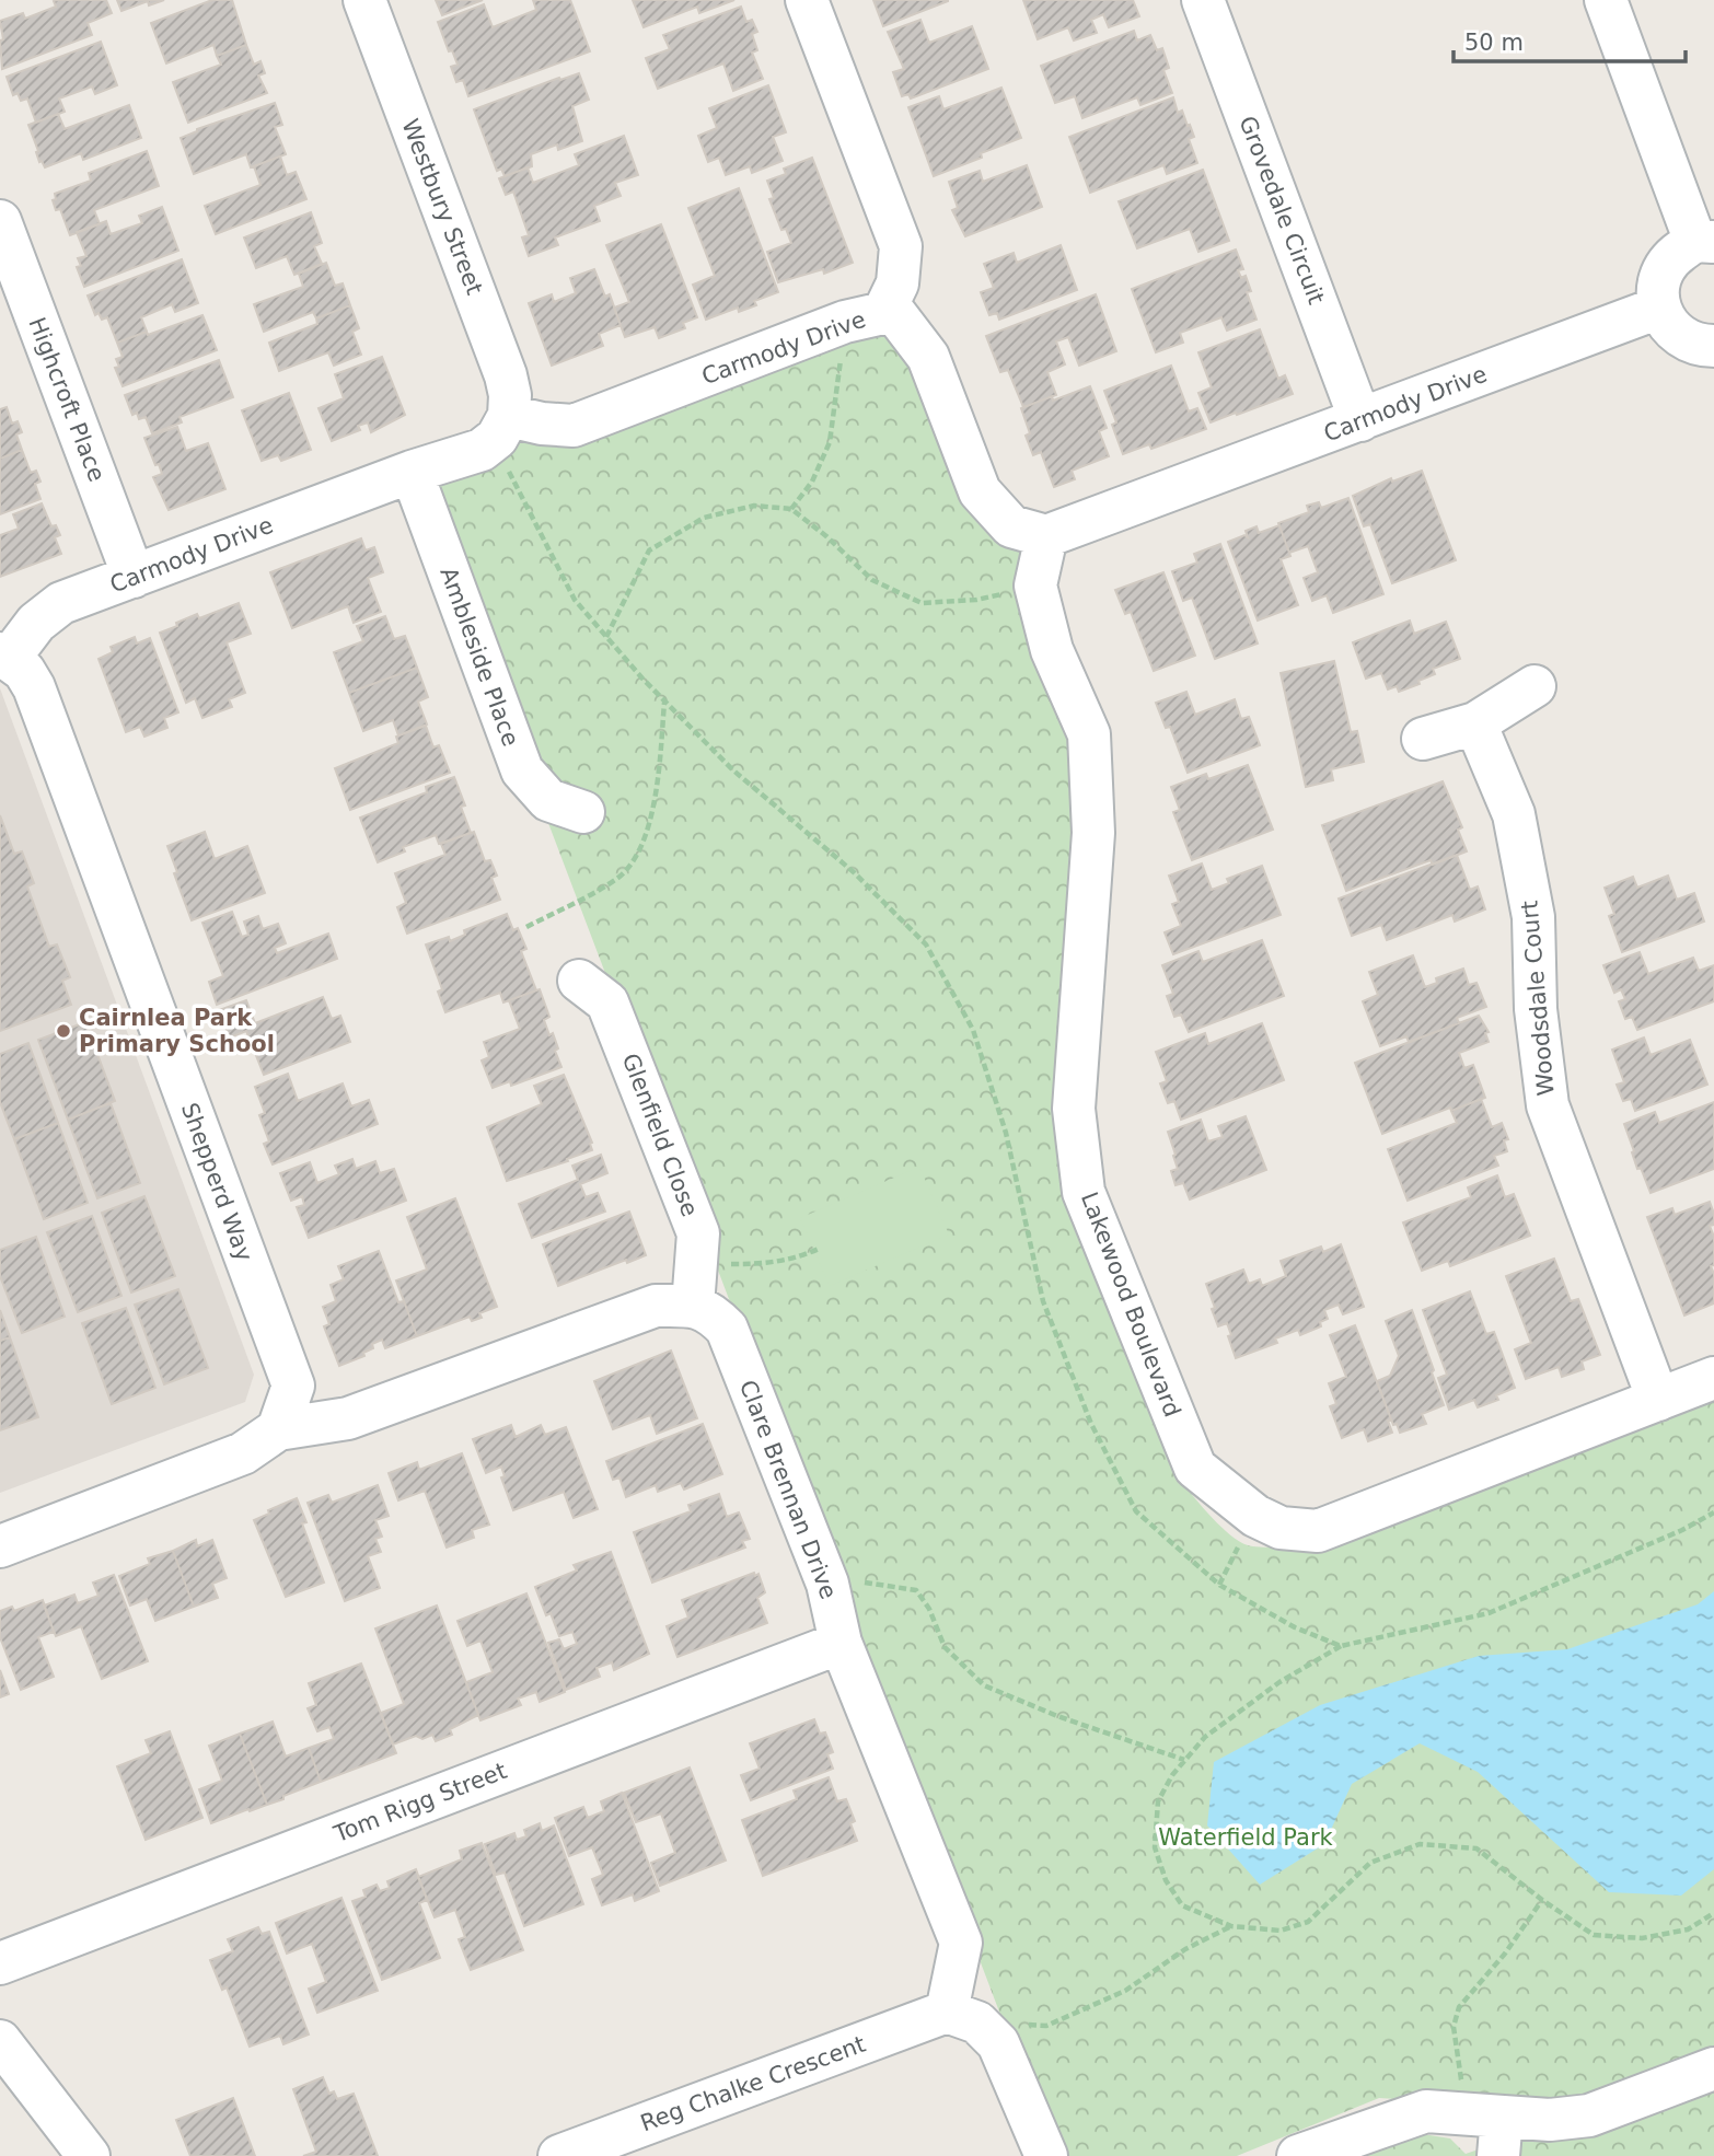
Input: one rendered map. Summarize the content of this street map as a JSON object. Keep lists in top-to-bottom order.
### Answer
{
  "streets": {
    "street": [
      "Westbury Street",
      "Grovedale Circuit",
      "Carmody Drive",
      "Highcroft Place",
      "Ambleside Place",
      "Woodsdale Court",
      "Glenfield Close",
      "Shepperd Way",
      "Lakewood Boulevard",
      "Clare Brennan Drive",
      "Tom Rigg Street",
      "Reg Chalke Crescent"
    ]
  },
  "crossings": [
    ["Westbury Street", "Carmody Drive"],
    ["Grovedale Circuit", "Carmody Drive"],
    ["Carmody Drive", "Highcroft Place"],
    ["Carmody Drive", "Ambleside Place"],
    ["Carmody Drive", "Shepperd Way"],
    ["Carmody Drive", "Lakewood Boulevard"],
    ["Woodsdale Court", "Lakewood Boulevard"],
    ["Glenfield Close", "Clare Brennan Drive"],
    ["Clare Brennan Drive", "Tom Rigg Street"],
    ["Clare Brennan Drive", "Reg Chalke Crescent"]
  ],
  "parks": ["Waterfield Park"],
  "places": ["Cairnlea Park Primary School"],
  "scale_bar": "50 m"
}
